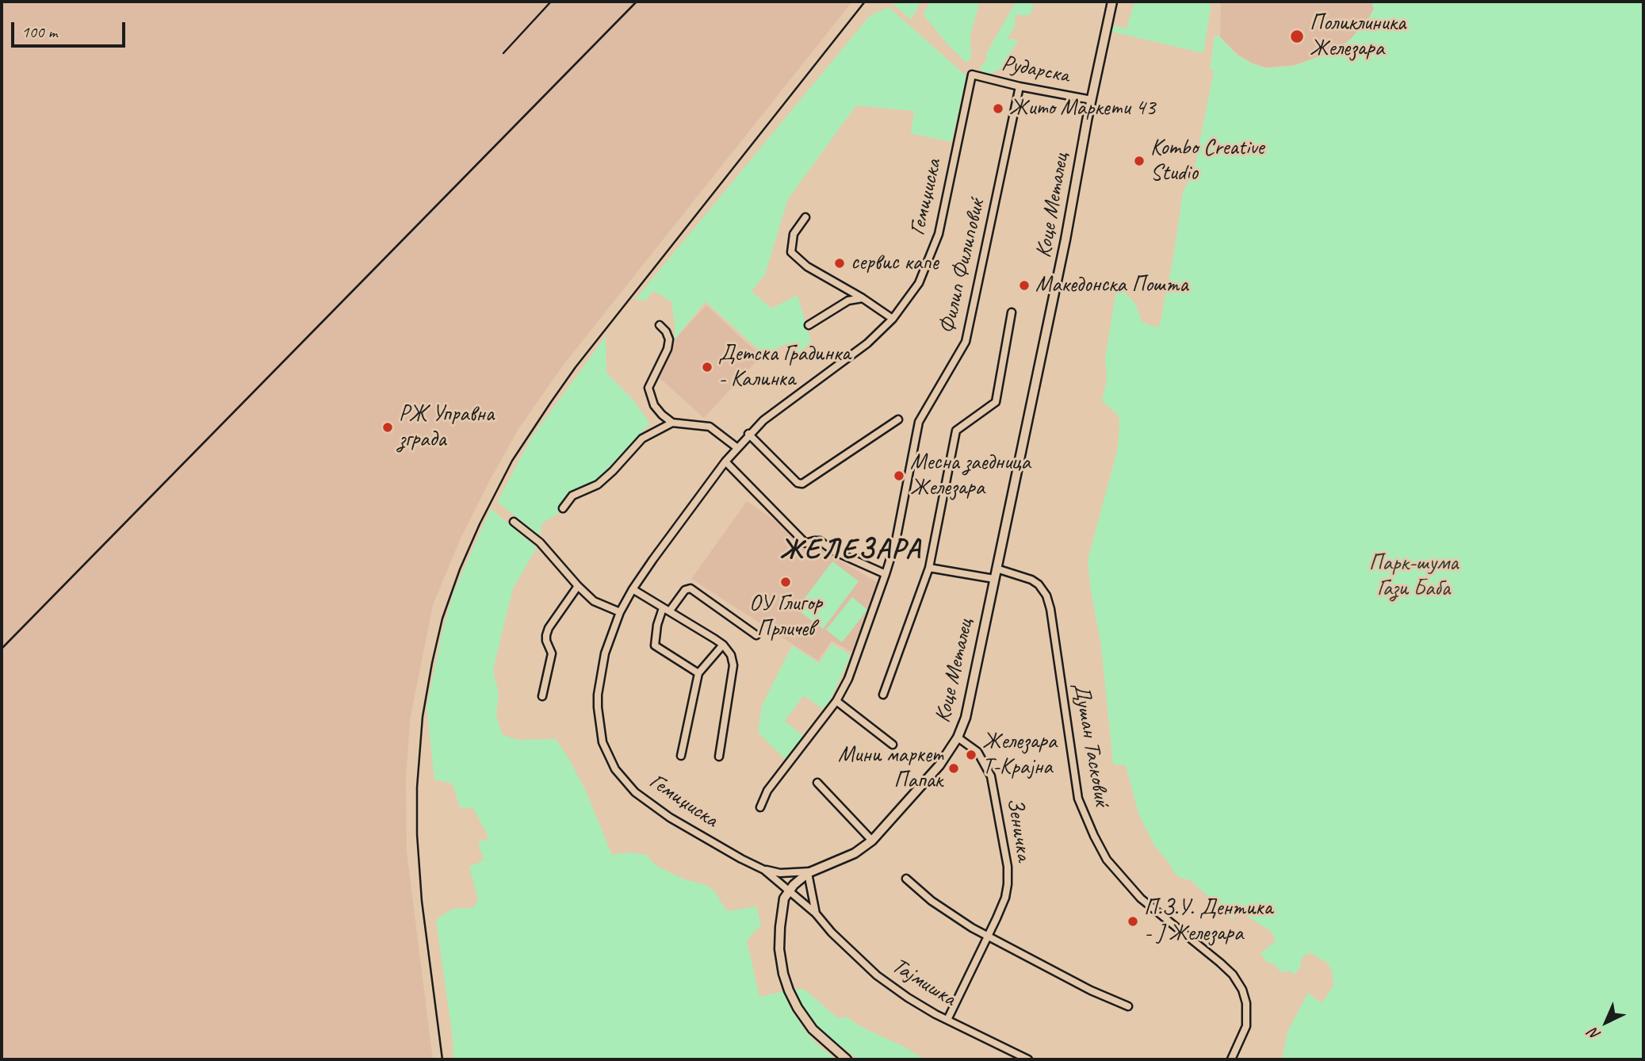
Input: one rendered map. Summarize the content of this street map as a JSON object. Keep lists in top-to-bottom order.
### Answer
{
  "streets": {
    "street": [
      "Рударска",
      "Гемиџиска",
      "Коце Металец",
      "Филип Филиповиќ",
      "Душан Тасковиќ",
      "Зеничка",
      "Тајмишка"
    ]
  },
  "crossings": [
    ["Рударска", "Гемиџиска"],
    ["Рударска", "Коце Металец"],
    ["Рударска", "Филип Филиповиќ"],
    ["Гемиџиска", "Коце Металец"],
    ["Гемиџиска", "Тајмишка"],
    ["Коце Металец", "Душан Тасковиќ"],
    ["Коце Металец", "Зеничка"],
    ["Коце Металец", "Тајмишка"],
    ["Зеничка", "Тајмишка"]
  ],
  "districts": ["ЖЕЛЕЗАРА"],
  "parks": ["Парк-шума Гази Баба"],
  "places": [
    "Поликлиника Железара",
    "Жито Маркети 43",
    "Kombo Creative Studio",
    "сервис капе",
    "Македонска Пошта",
    "Детска Градинка - Калинка",
    "РЖ Управна зграда",
    "Месна заедница Железара",
    "ОУ Глигор Прличев",
    "Железара Т-Крајна",
    "Мини маркет Папак",
    "П.З.У. Дентика - Ј Железара"
  ],
  "scale_bar": "100 m",
  "north": "bottom left"
}
